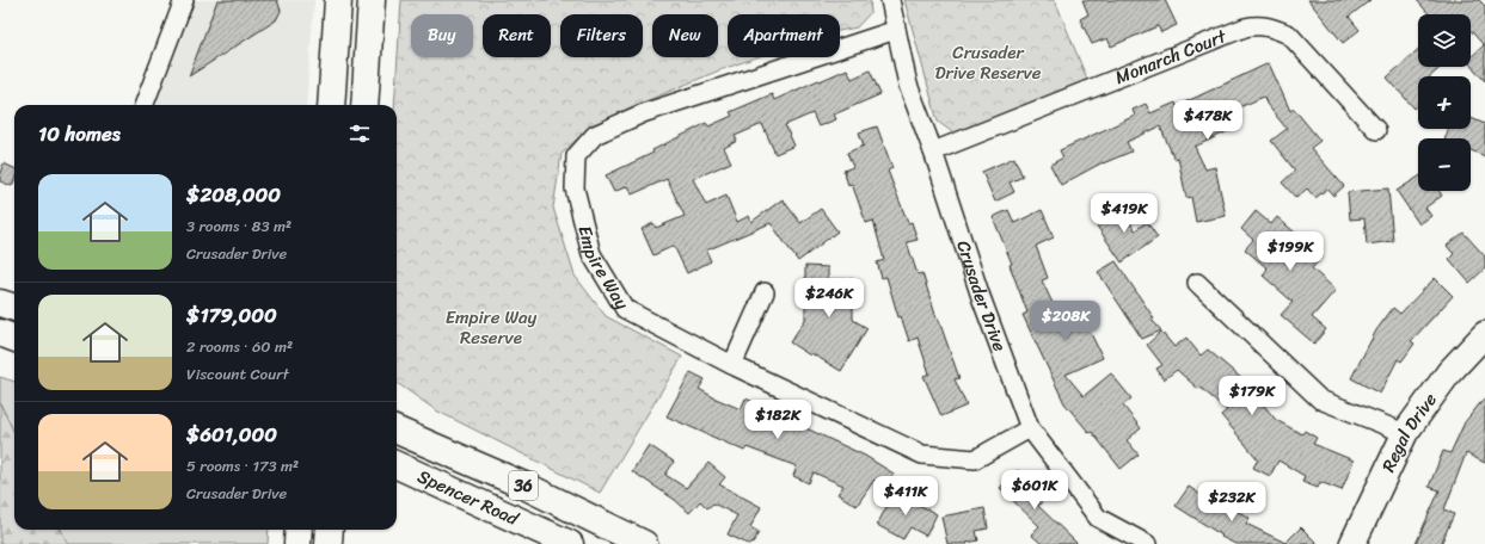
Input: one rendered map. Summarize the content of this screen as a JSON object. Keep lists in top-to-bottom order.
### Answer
{
  "streets": {
    "main road": ["36", "Spencer Road"],
    "street": [
      "Monarch Court",
      "Empire Way",
      "Crusader Drive",
      "Regal Drive"
    ]
  },
  "crossings": [
    ["Monarch Court", "Crusader Drive"],
    ["Empire Way", "Crusader Drive"]
  ],
  "parks": ["Crusader Drive Reserve", "Empire Way Reserve"],
  "page": {
    "map_buttons": ["+", "−"],
    "chip": [
      "Buy",
      "Rent",
      "Filters",
      "New",
      "Apartment"
    ],
    "price": [
      "$478K",
      "$419K",
      "$199K",
      "$246K",
      "$208K",
      "$179K",
      "$182K",
      "$601K",
      "$411K",
      "$232K"
    ],
    "heading": "10 homes",
    "list": [
      {
        "name": "$208,000",
        "note": "3 rooms · 83 m² · Crusader Drive"
      },
      {
        "name": "$179,000",
        "note": "2 rooms · 60 m² · Viscount Court"
      },
      {
        "name": "$601,000",
        "note": "5 rooms · 173 m² · Crusader Drive"
      }
    ]
  }
}
